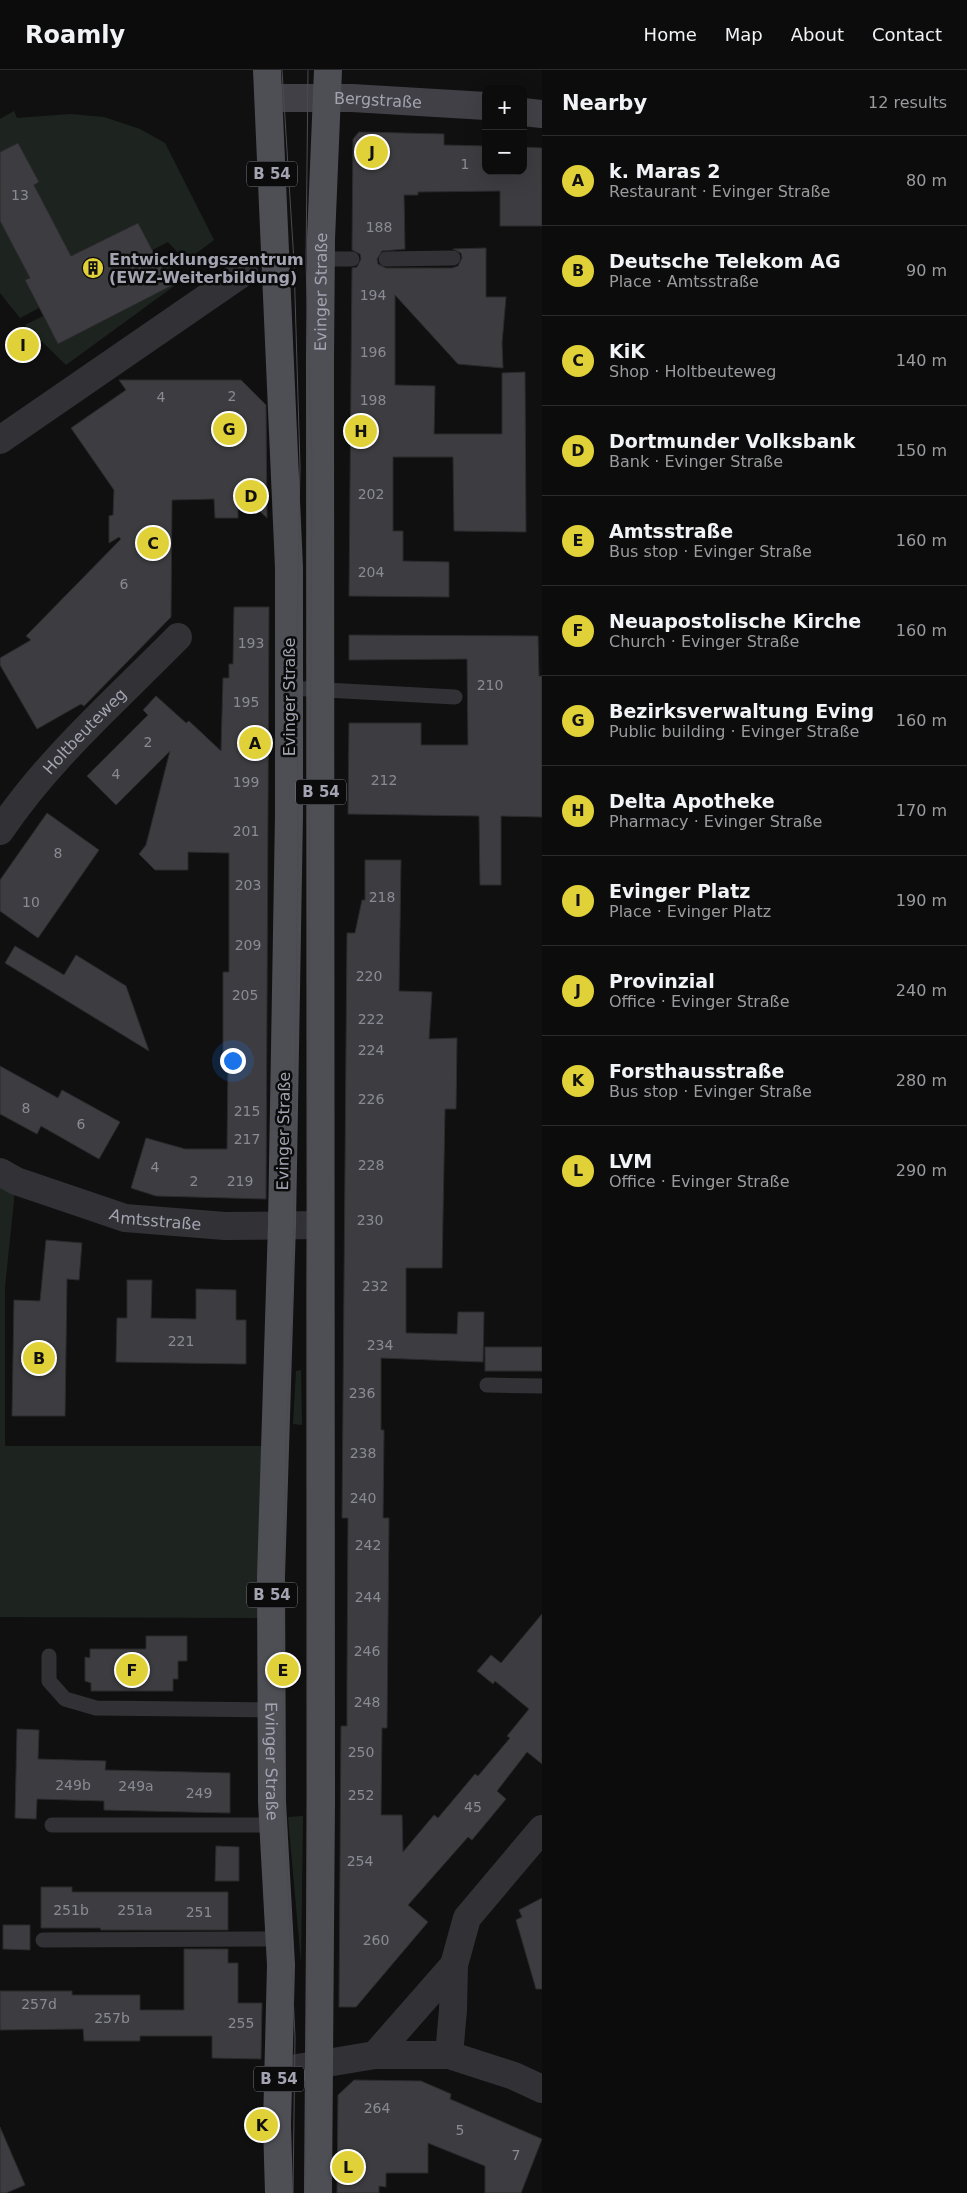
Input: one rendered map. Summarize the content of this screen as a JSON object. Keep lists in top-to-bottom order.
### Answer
{
  "streets": {
    "main road": ["B 54", "Evinger Straße"],
    "street": ["Bergstraße", "Holtbeuteweg", "Amtsstraße"]
  },
  "crossings": [
    ["Bergstraße", "Evinger Straße"],
    ["Evinger Straße", "Amtsstraße"]
  ],
  "places": {
    "building": ["Entwicklungszentrum (EWZ-Weiterbildung)"]
  },
  "house_numbers": [
    "1",
    "13",
    "188",
    "194",
    "196",
    "2",
    "4",
    "198",
    "202",
    "204",
    "6",
    "193",
    "210",
    "195",
    "2",
    "4",
    "212",
    "199",
    "201",
    "8",
    "203",
    "218",
    "10",
    "209",
    "220",
    "205",
    "222",
    "224",
    "226",
    "8",
    "215",
    "6",
    "217",
    "228",
    "4",
    "2",
    "219",
    "230",
    "232",
    "221",
    "234",
    "236",
    "238",
    "240",
    "242",
    "244",
    "246",
    "248",
    "250",
    "249b",
    "249a",
    "249",
    "252",
    "45",
    "254",
    "251b",
    "251a",
    "251",
    "260",
    "257d",
    "257b",
    "255",
    "264",
    "5",
    "7"
  ],
  "page": {
    "header": "Roamly",
    "nav": [
      "Home",
      "Map",
      "About",
      "Contact"
    ],
    "heading": ["Nearby", "12 results"],
    "map_buttons": ["+", "−"],
    "pins": [
      "J",
      "I",
      "G",
      "H",
      "D",
      "C",
      "A",
      "B",
      "E",
      "F",
      "K",
      "L"
    ],
    "list": [
      {
        "mark": "A",
        "name": "k. Maras 2",
        "note": "Restaurant · Evinger Straße",
        "value": "80 m"
      },
      {
        "mark": "B",
        "name": "Deutsche Telekom AG",
        "note": "Place · Amtsstraße",
        "value": "90 m"
      },
      {
        "mark": "C",
        "name": "KiK",
        "note": "Shop · Holtbeuteweg",
        "value": "140 m"
      },
      {
        "mark": "D",
        "name": "Dortmunder Volksbank",
        "note": "Bank · Evinger Straße",
        "value": "150 m"
      },
      {
        "mark": "E",
        "name": "Amtsstraße",
        "note": "Bus stop · Evinger Straße",
        "value": "160 m"
      },
      {
        "mark": "F",
        "name": "Neuapostolische Kirche",
        "note": "Church · Evinger Straße",
        "value": "160 m"
      },
      {
        "mark": "G",
        "name": "Bezirksverwaltung Eving",
        "note": "Public building · Evinger Straße",
        "value": "160 m"
      },
      {
        "mark": "H",
        "name": "Delta Apotheke",
        "note": "Pharmacy · Evinger Straße",
        "value": "170 m"
      },
      {
        "mark": "I",
        "name": "Evinger Platz",
        "note": "Place · Evinger Platz",
        "value": "190 m"
      },
      {
        "mark": "J",
        "name": "Provinzial",
        "note": "Office · Evinger Straße",
        "value": "240 m"
      },
      {
        "mark": "K",
        "name": "Forsthausstraße",
        "note": "Bus stop · Evinger Straße",
        "value": "280 m"
      },
      {
        "mark": "L",
        "name": "LVM",
        "note": "Office · Evinger Straße",
        "value": "290 m"
      }
    ]
  }
}
